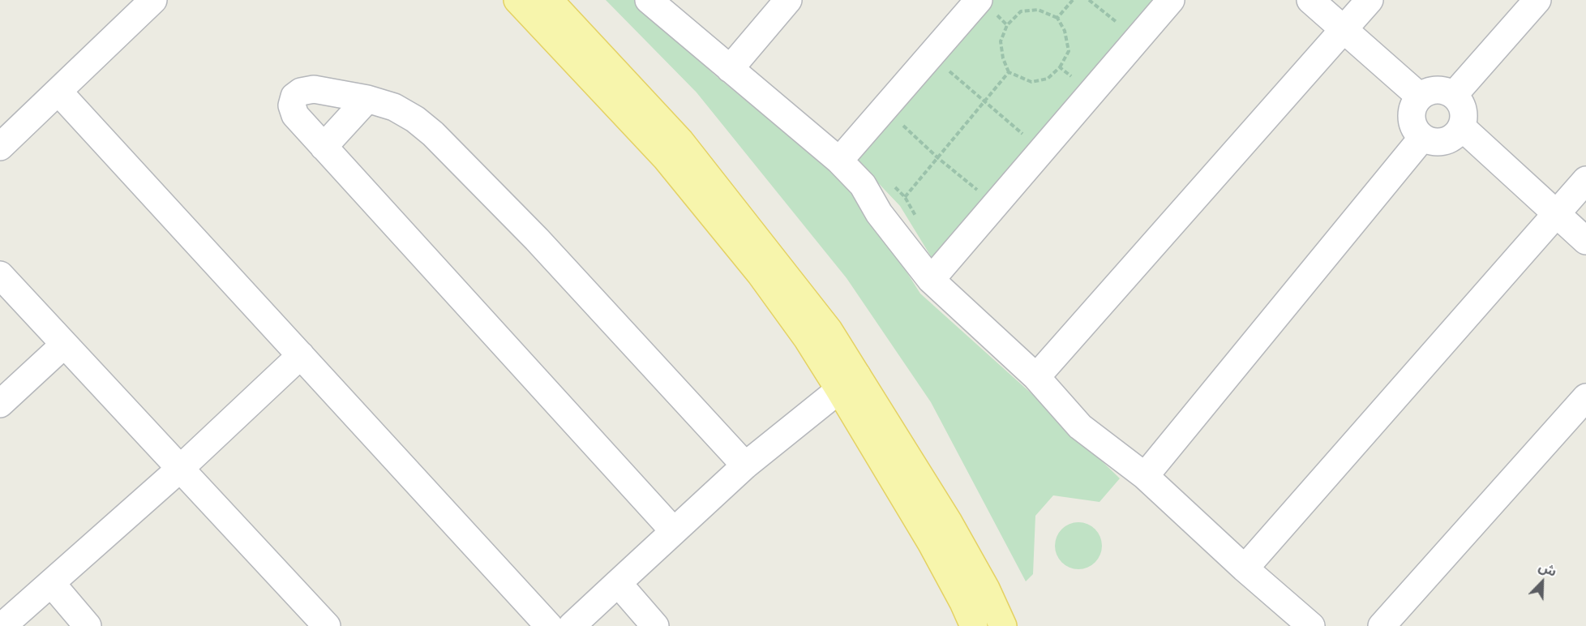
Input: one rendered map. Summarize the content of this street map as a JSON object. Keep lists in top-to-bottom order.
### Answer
{
  "north": "top right"
}
